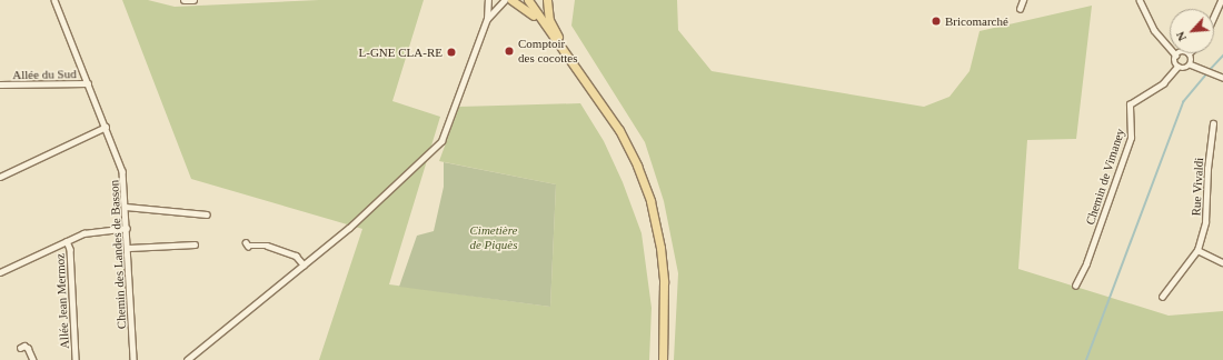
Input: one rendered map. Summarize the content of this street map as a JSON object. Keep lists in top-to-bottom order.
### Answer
{
  "streets": {
    "street": [
      "Allée du Sud",
      "Chemin de Vimaney",
      "Rue Vivaldi",
      "Chemin des Landes de Basson",
      "Allée Jean Mermoz"
    ]
  },
  "crossings": [
    ["Allée du Sud", "Chemin des Landes de Basson"]
  ],
  "parks": ["Cimetière de Piquès"],
  "places": ["Bricomarché", "Comptoir des cocottes", "L-GNE CLA-RE"],
  "north": "bottom left"
}
